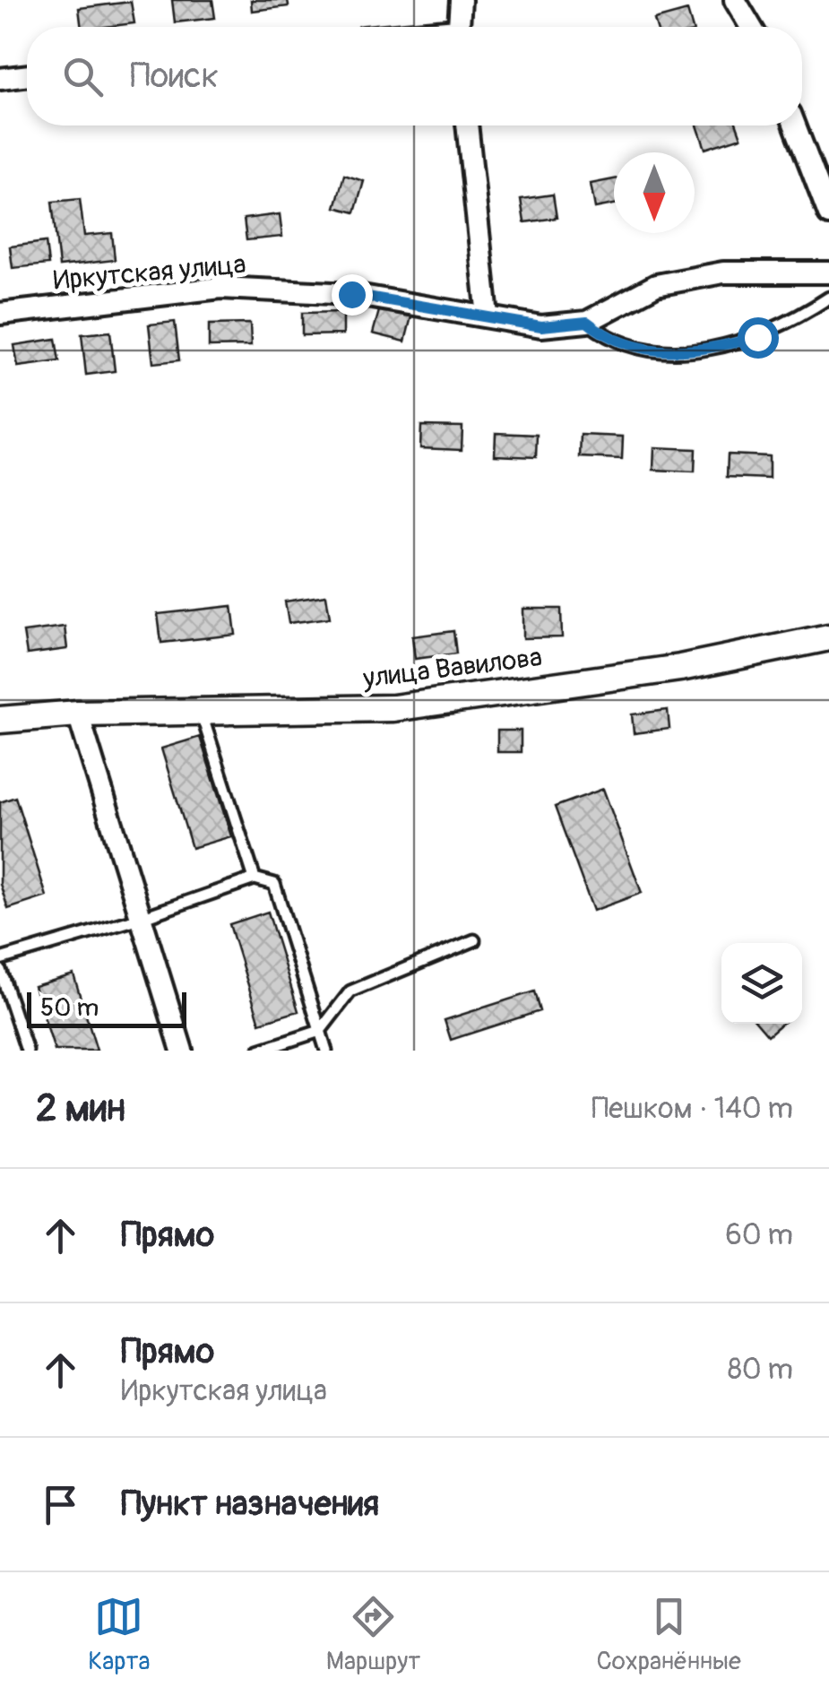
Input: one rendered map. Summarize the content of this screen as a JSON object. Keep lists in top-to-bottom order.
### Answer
{
  "streets": {
    "street": ["Иркутская улица", "улица Вавилова"]
  },
  "scale_bar": "50 m",
  "north": "bottom",
  "page": {
    "search": "Поиск",
    "scale": "50 m",
    "heading": ["2 мин", "Пешком · 140 m"],
    "list": [
      ["Прямо", "60 m"],
      ["Прямо", "Иркутская улица", "80 m"],
      "Пункт назначения"
    ],
    "nav": ["Карта", "Маршрут", "Сохранённые"]
  }
}
